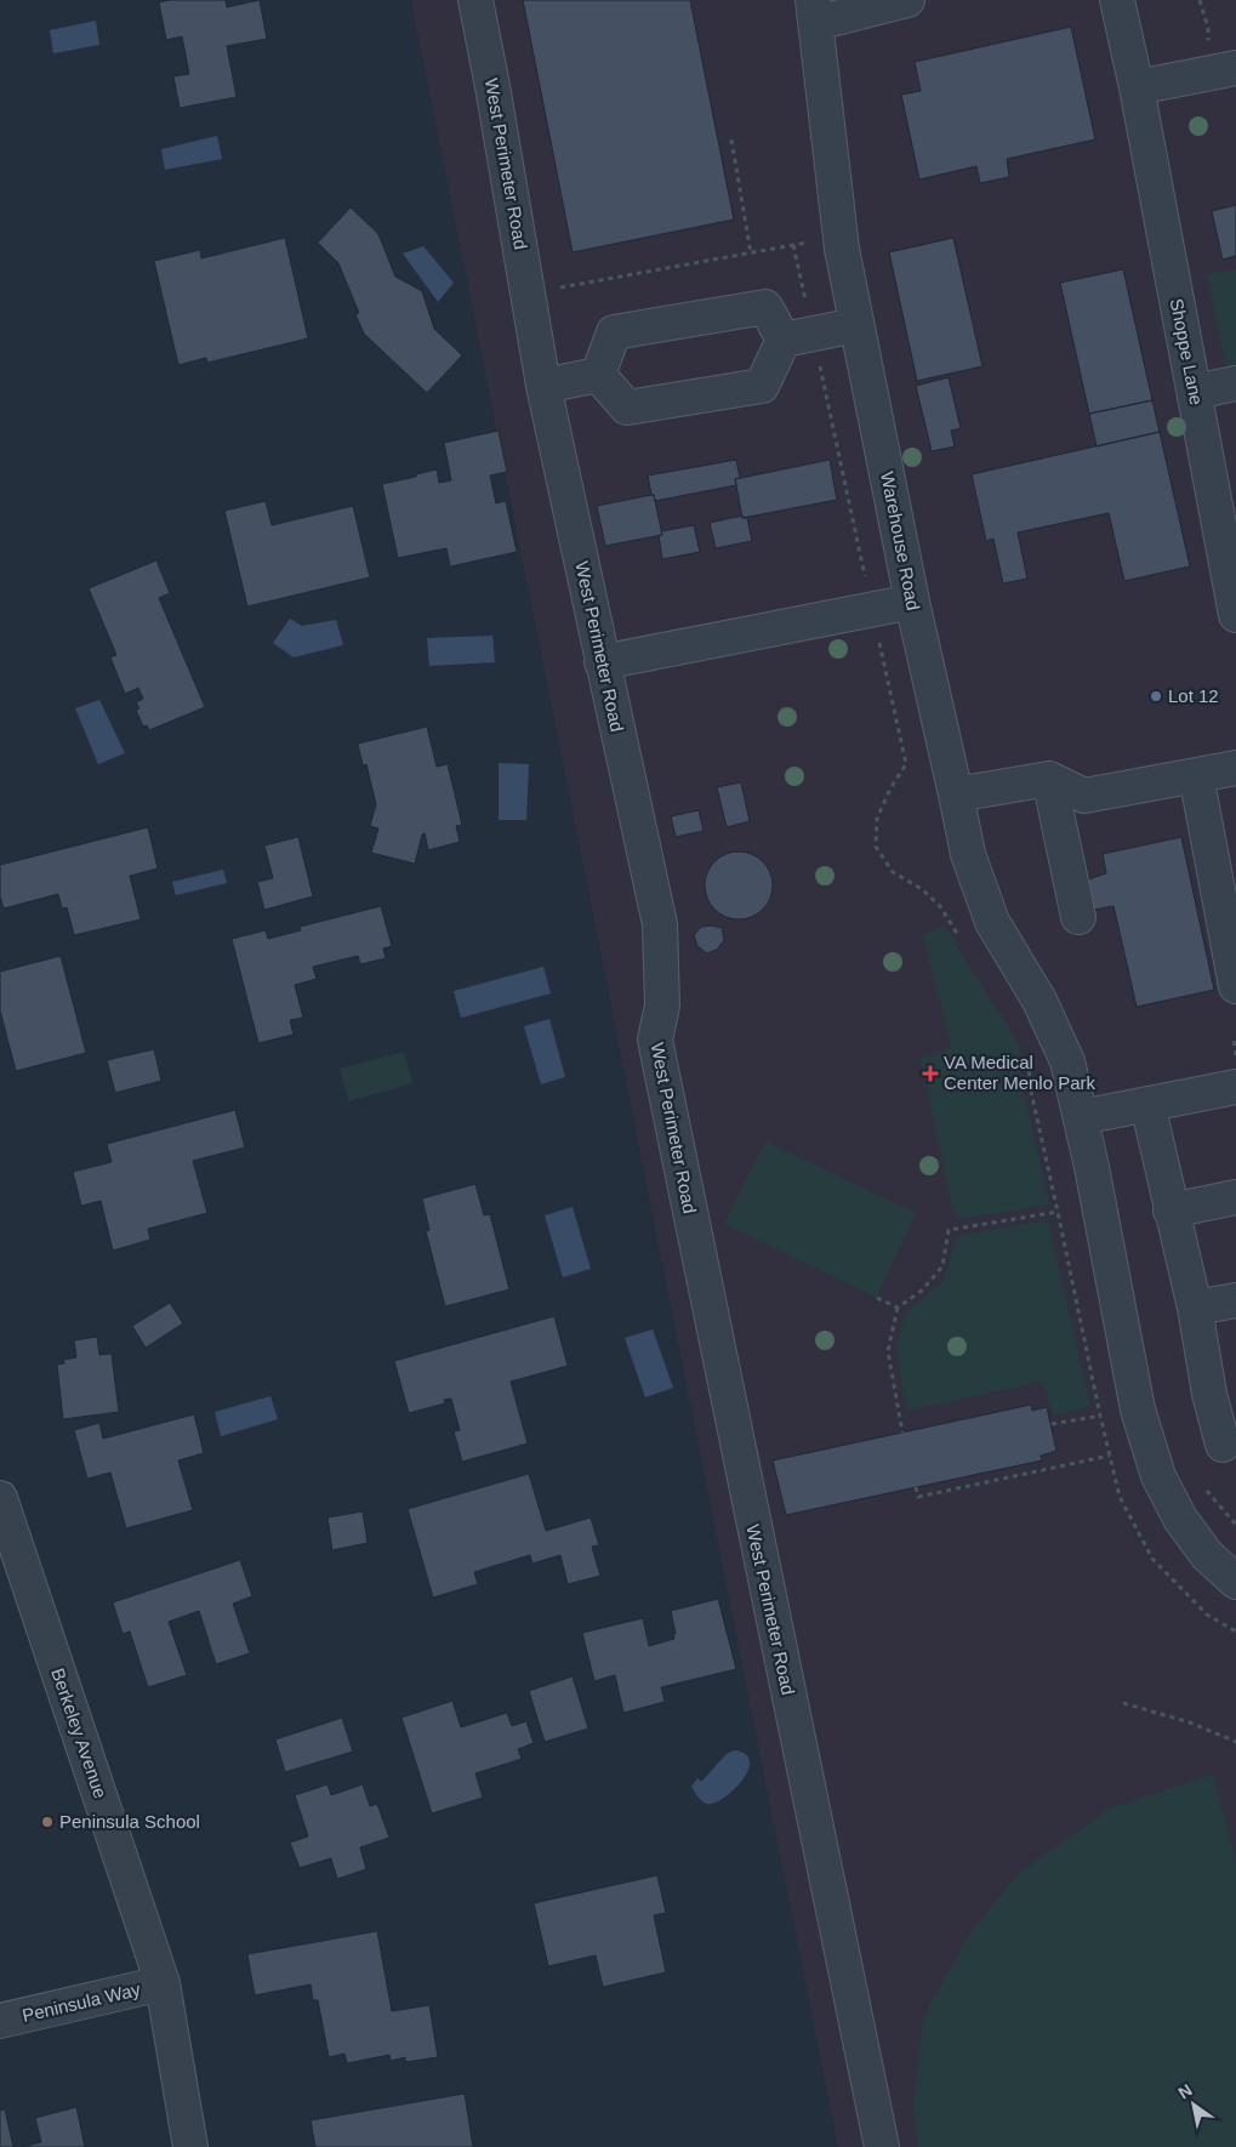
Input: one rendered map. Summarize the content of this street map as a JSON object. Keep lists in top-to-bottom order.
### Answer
{
  "streets": {
    "street": [
      "West Perimeter Road",
      "Shoppe Lane",
      "Warehouse Road",
      "Berkeley Avenue",
      "Peninsula Way"
    ]
  },
  "crossings": [
    ["Berkeley Avenue", "Peninsula Way"]
  ],
  "places": {
    "other": ["Lot 12", "Peninsula School"],
    "health": ["VA Medical Center Menlo Park"]
  },
  "north": "top left"
}
